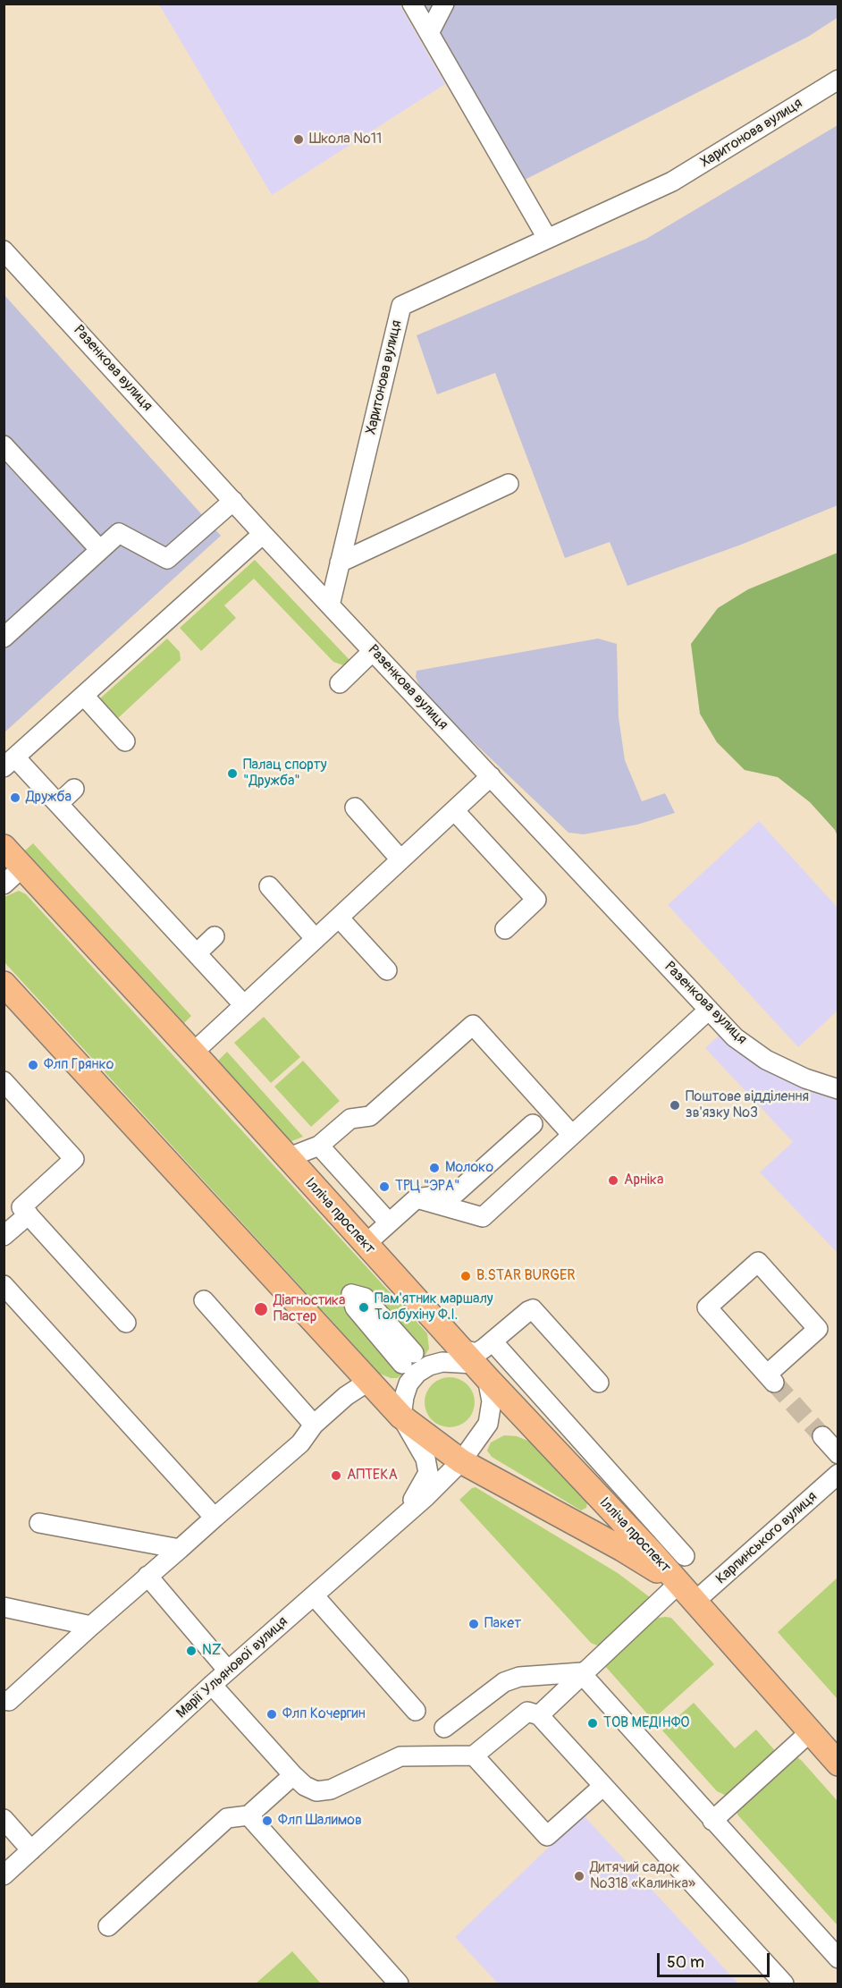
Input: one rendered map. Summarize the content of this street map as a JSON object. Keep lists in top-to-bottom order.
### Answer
{
  "streets": {
    "main road": ["Ілліча проспект"],
    "street": [
      "Харитонова вулиця",
      "Разенкова вулиця",
      "Карпинського вулиця",
      "Марії Ульянової вулиця"
    ]
  },
  "crossings": [
    ["Харитонова вулиця", "Разенкова вулиця"],
    ["Ілліча проспект", "Карпинського вулиця"],
    ["Ілліча проспект", "Марії Ульянової вулиця"]
  ],
  "places": [
    "Школа №11",
    "Палац спорту \"Дружба\"",
    "Дружба",
    "Флп Грянко",
    "Поштове відділення зв'язку №3",
    "Молоко",
    "Арніка",
    "ТРЦ \"ЭРА\"",
    "B.STAR BURGER",
    "Пам'ятник маршалу Толбухіну Ф.І.",
    "Діагностика Пастер",
    "АПТЕКА",
    "Пакет",
    "NZ",
    "Флп Кочергин",
    "ТОВ МЕДІНФО",
    "Флп Шалимов",
    "Дитячий садок №318 «Калинка»"
  ],
  "scale_bar": "50 m"
}
